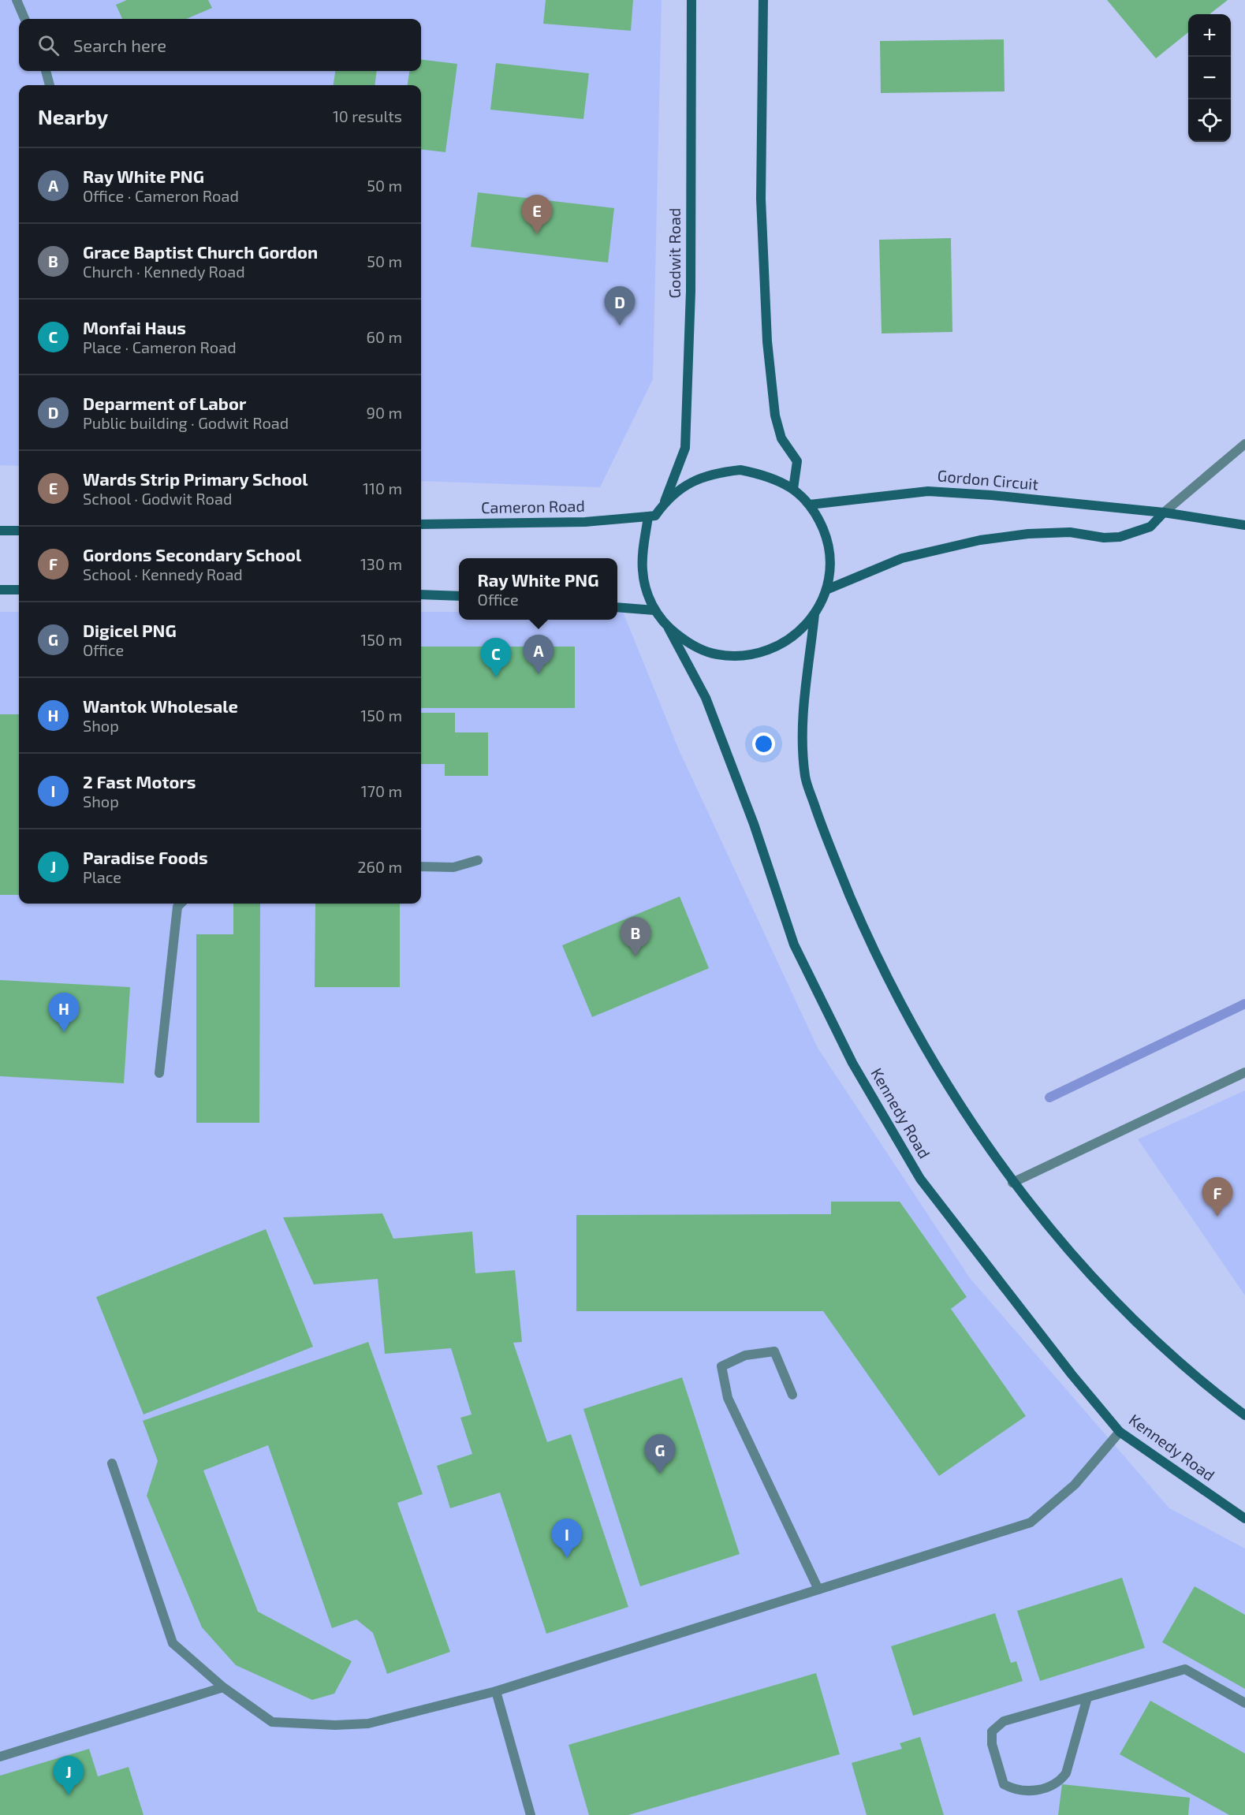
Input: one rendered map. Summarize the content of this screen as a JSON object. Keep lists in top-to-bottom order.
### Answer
{
  "streets": {
    "main road": [
      "Godwit Road",
      "Gordon Circuit",
      "Cameron Road",
      "Kennedy Road"
    ]
  },
  "page": {
    "map_buttons": ["+", "−"],
    "search": "Search here",
    "heading": ["Nearby", "10 results"],
    "list": [
      {
        "mark": "A",
        "name": "Ray White PNG",
        "note": "Office · Cameron Road",
        "value": "50 m"
      },
      {
        "mark": "B",
        "name": "Grace Baptist Church Gordon",
        "note": "Church · Kennedy Road",
        "value": "50 m"
      },
      {
        "mark": "C",
        "name": "Monfai Haus",
        "note": "Place · Cameron Road",
        "value": "60 m"
      },
      {
        "mark": "D",
        "name": "Deparment of Labor",
        "note": "Public building · Godwit Road",
        "value": "90 m"
      },
      {
        "mark": "E",
        "name": "Wards Strip Primary School",
        "note": "School · Godwit Road",
        "value": "110 m"
      },
      {
        "mark": "F",
        "name": "Gordons Secondary School",
        "note": "School · Kennedy Road",
        "value": "130 m"
      },
      {
        "mark": "G",
        "name": "Digicel PNG",
        "note": "Office",
        "value": "150 m"
      },
      {
        "mark": "H",
        "name": "Wantok Wholesale",
        "note": "Shop",
        "value": "150 m"
      },
      {
        "mark": "I",
        "name": "2 Fast Motors",
        "note": "Shop",
        "value": "170 m"
      },
      {
        "mark": "J",
        "name": "Paradise Foods",
        "note": "Place",
        "value": "260 m"
      }
    ],
    "pins": [
      "E",
      "D",
      "A",
      "C",
      "B",
      "H",
      "F",
      "G",
      "I",
      "J"
    ],
    "popup": ["Ray White PNG", "Office"]
  }
}
